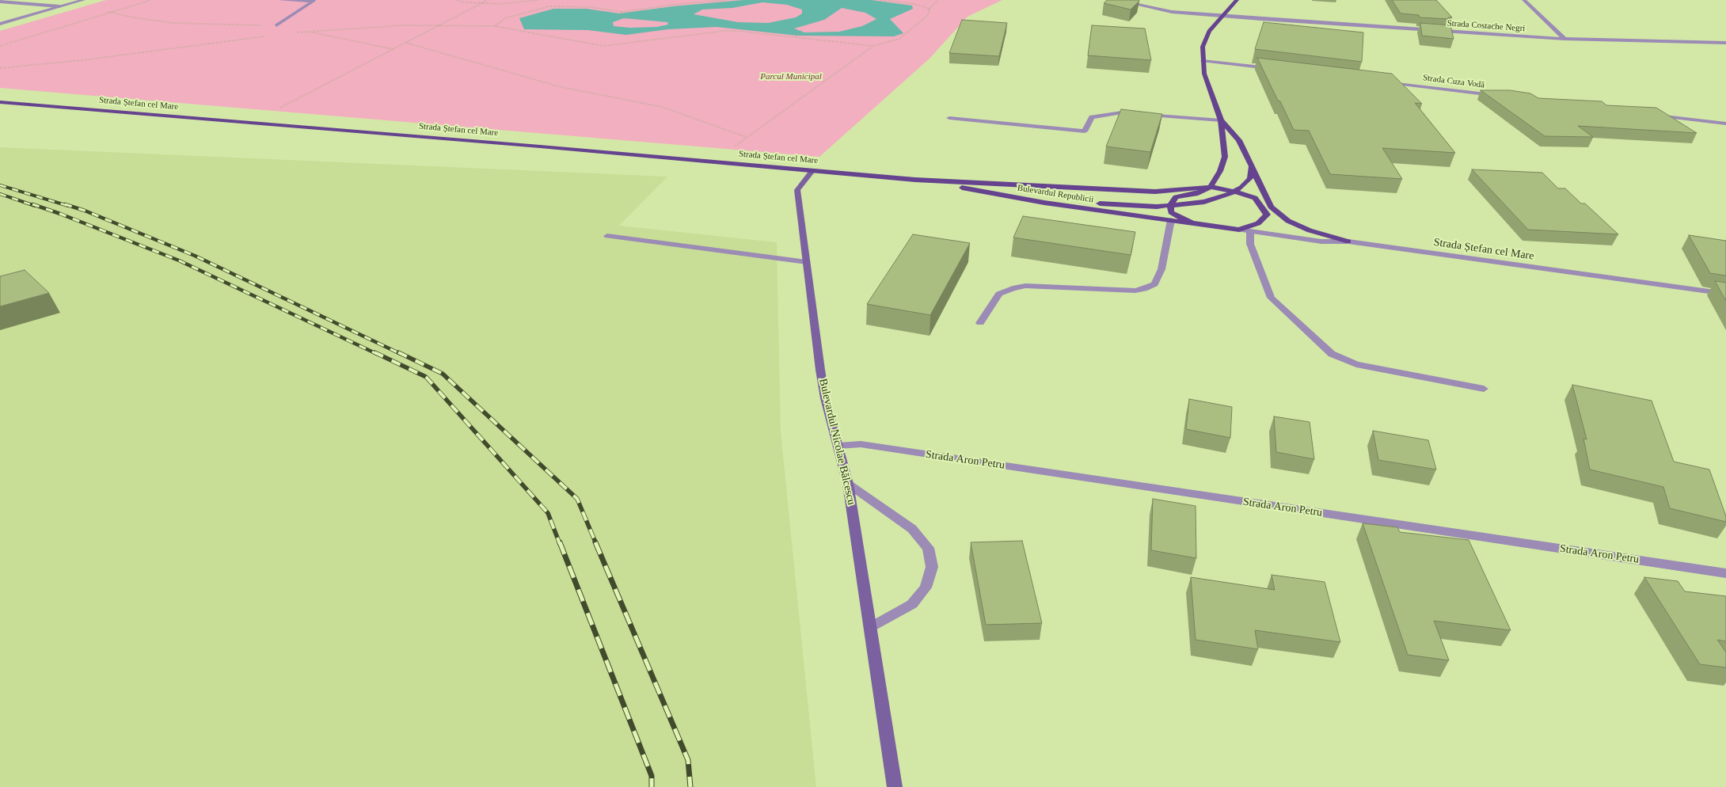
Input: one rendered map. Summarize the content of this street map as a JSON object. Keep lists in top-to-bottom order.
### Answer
{
  "streets": {
    "main road": ["Strada Ștefan cel Mare", "Bulevardul Republicii", "Bulevardul Nicolae Bălcescu"],
    "street": ["Strada Costache Negri", "Strada Cuza Vodă", "Strada Aron Petru"]
  },
  "crossings": [
    ["Strada Ștefan cel Mare", "Bulevardul Republicii"],
    ["Strada Ștefan cel Mare", "Bulevardul Nicolae Bălcescu"],
    ["Bulevardul Nicolae Bălcescu", "Strada Aron Petru"]
  ],
  "parks": ["Parcul Municipal"]
}
